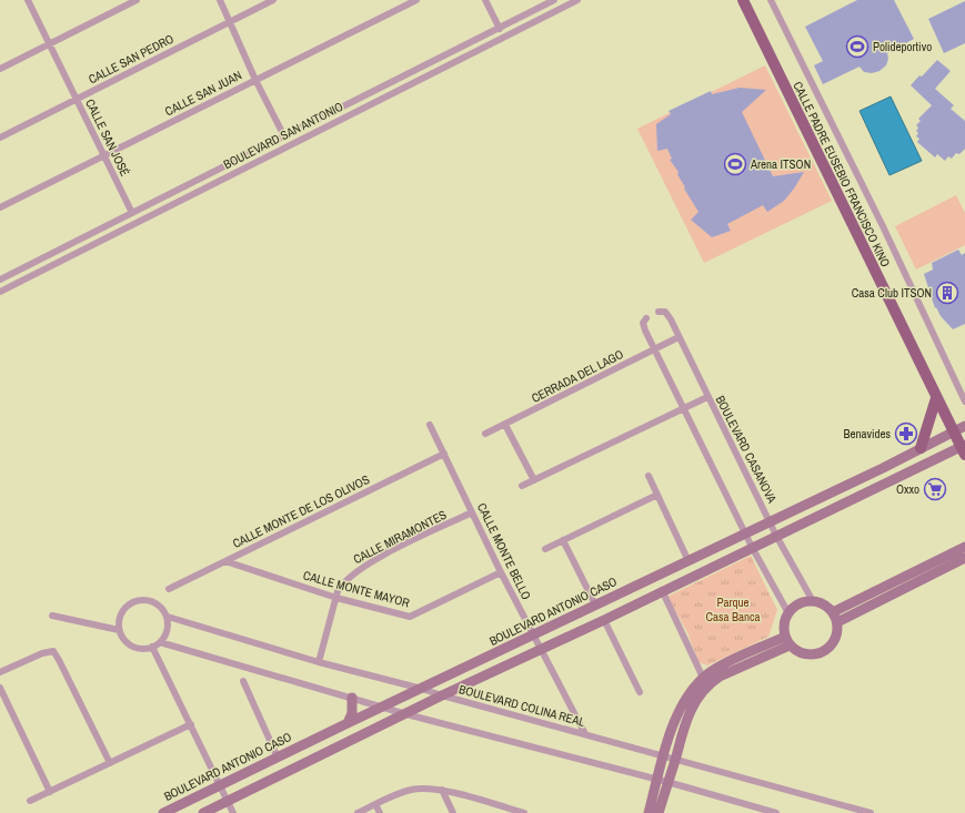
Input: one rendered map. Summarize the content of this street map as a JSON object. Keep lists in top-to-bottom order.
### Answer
{
  "streets": {
    "main road": ["CALLE PADRE EUSEBIO FRANCISCO KINO", "BOULEVARD ANTONIO CASO"],
    "street": [
      "CALLE SAN PEDRO",
      "CALLE SAN JUAN",
      "BOULEVARD SAN ANTONIO",
      "CALLE SAN JOSÉ",
      "CERRADA DEL LAGO",
      "BOULEVARD CASANOVA",
      "CALLE MONTE DE LOS OLIVOS",
      "CALLE MIRAMONTES",
      "CALLE MONTE BELLO",
      "CALLE MONTE MAYOR",
      "BOULEVARD COLINA REAL"
    ]
  },
  "crossings": [
    ["CALLE SAN PEDRO", "CALLE SAN JOSÉ"],
    ["CALLE SAN JUAN", "CALLE SAN JOSÉ"],
    ["BOULEVARD SAN ANTONIO", "CALLE SAN JOSÉ"],
    ["CALLE PADRE EUSEBIO FRANCISCO KINO", "BOULEVARD ANTONIO CASO"],
    ["CERRADA DEL LAGO", "BOULEVARD CASANOVA"],
    ["BOULEVARD CASANOVA", "BOULEVARD ANTONIO CASO"],
    ["CALLE MONTE DE LOS OLIVOS", "CALLE MONTE BELLO"],
    ["CALLE MONTE DE LOS OLIVOS", "CALLE MONTE MAYOR"],
    ["CALLE MIRAMONTES", "CALLE MONTE BELLO"],
    ["CALLE MIRAMONTES", "CALLE MONTE MAYOR"],
    ["CALLE MIRAMONTES", "BOULEVARD COLINA REAL"],
    ["CALLE MONTE BELLO", "CALLE MONTE MAYOR"],
    ["CALLE MONTE BELLO", "BOULEVARD ANTONIO CASO"],
    ["CALLE MONTE BELLO", "BOULEVARD COLINA REAL"],
    ["BOULEVARD ANTONIO CASO", "BOULEVARD COLINA REAL"]
  ],
  "parks": ["Parque Casa Banca"],
  "places": {
    "sports": ["Polideportivo", "Arena ITSON"],
    "building": ["Casa Club ITSON"],
    "pharmacy": ["Benavides"],
    "supermarket": ["Oxxo"]
  }
}
